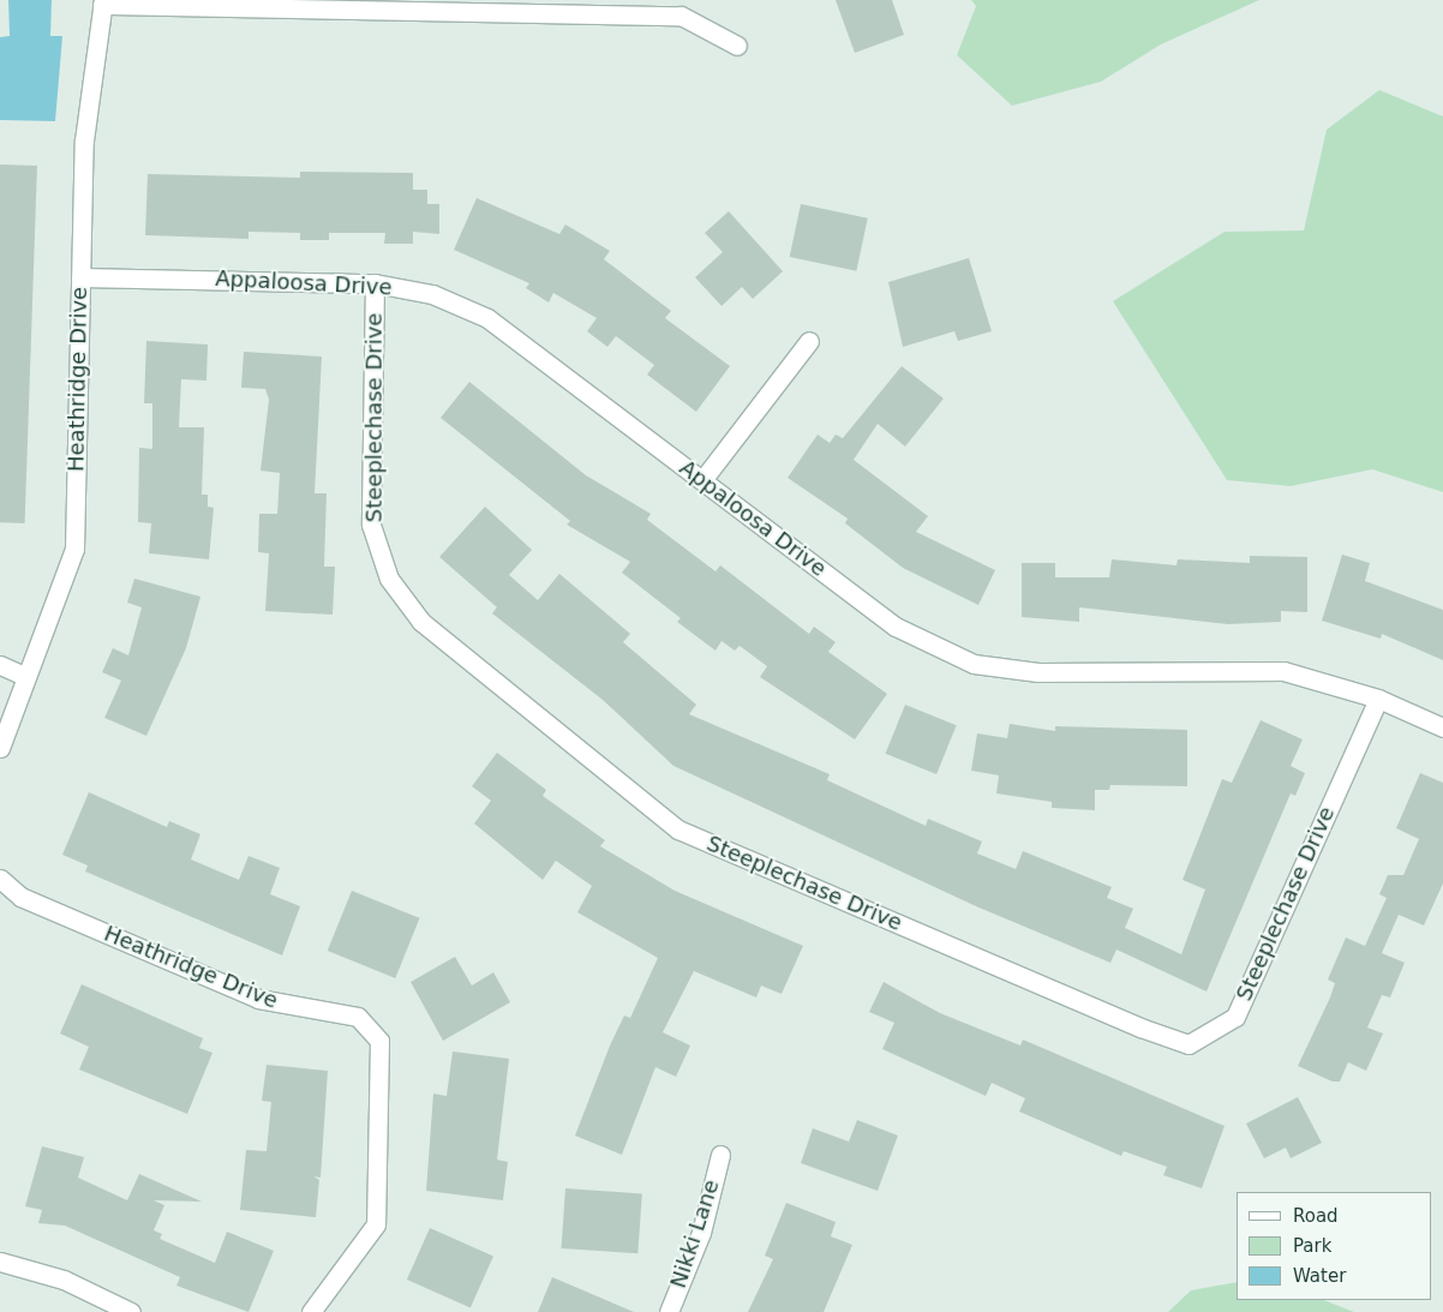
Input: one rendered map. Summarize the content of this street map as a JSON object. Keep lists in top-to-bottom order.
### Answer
{
  "streets": {
    "street": [
      "Appaloosa Drive",
      "Heathridge Drive",
      "Steeplechase Drive",
      "Nikki Lane"
    ]
  },
  "crossings": [
    ["Appaloosa Drive", "Heathridge Drive"],
    ["Appaloosa Drive", "Steeplechase Drive"]
  ],
  "legend": ["Road", "Park", "Water"]
}
